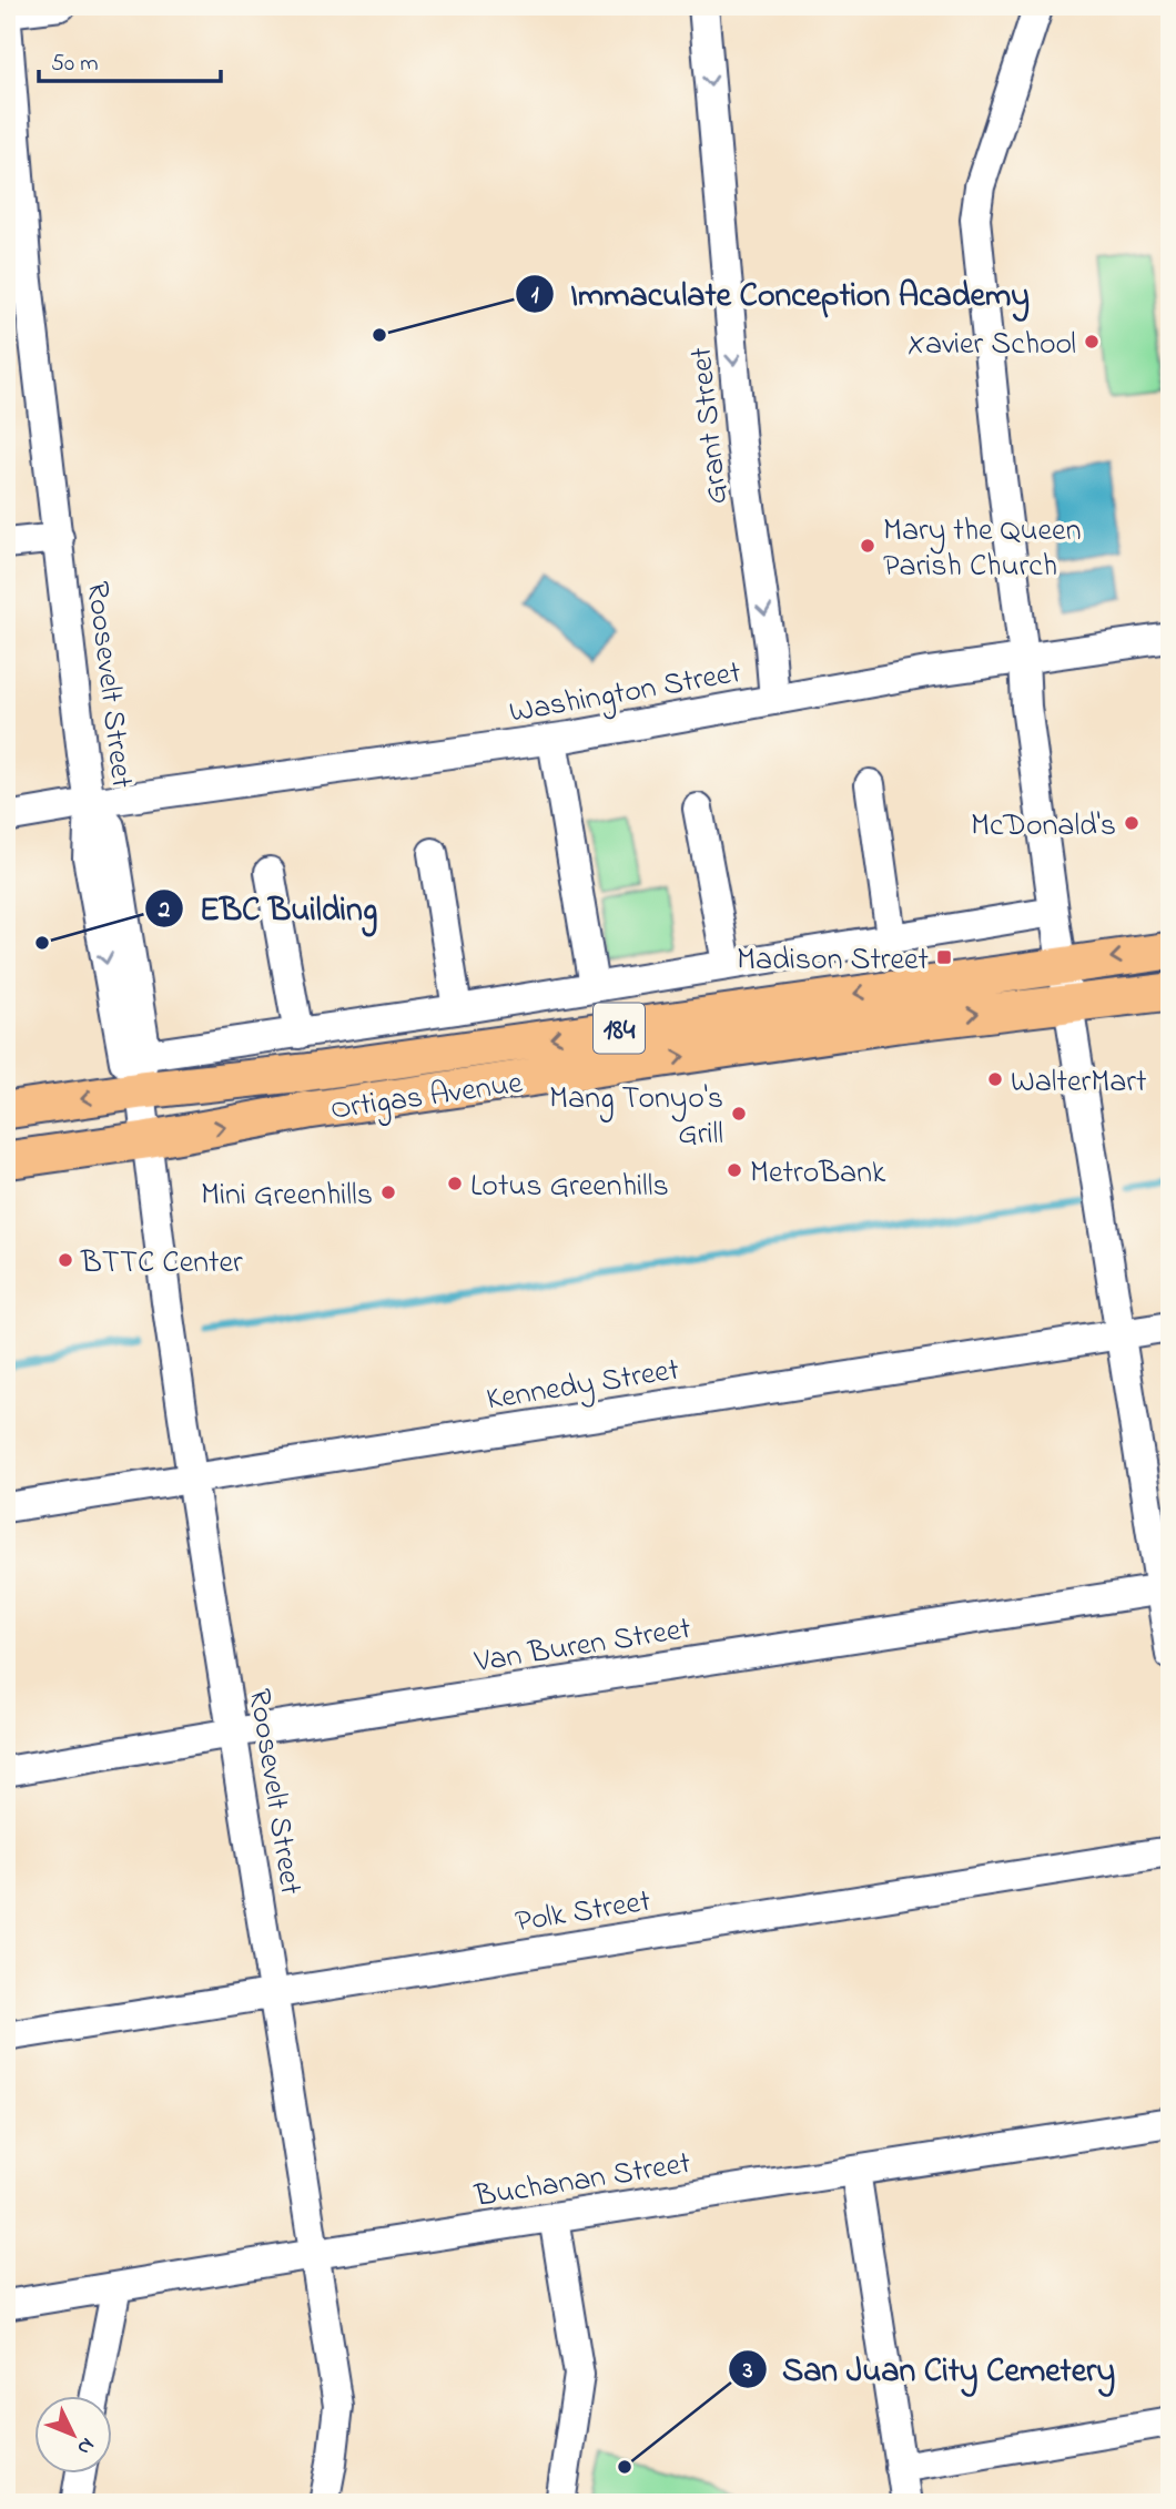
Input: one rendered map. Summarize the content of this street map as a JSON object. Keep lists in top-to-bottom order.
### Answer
{
  "streets": {
    "main road": ["184", "Ortigas Avenue"],
    "street": [
      "Grant Street",
      "Roosevelt Street",
      "Washington Street",
      "Kennedy Street",
      "Van Buren Street",
      "Polk Street",
      "Buchanan Street"
    ]
  },
  "crossings": [
    ["Grant Street", "Washington Street"],
    ["Roosevelt Street", "Washington Street"],
    ["Roosevelt Street", "Ortigas Avenue"],
    ["Roosevelt Street", "Kennedy Street"],
    ["Roosevelt Street", "Van Buren Street"],
    ["Roosevelt Street", "Polk Street"],
    ["Roosevelt Street", "Buchanan Street"]
  ],
  "places": {
    "other": [
      "Immaculate Conception Academy",
      "Xavier School",
      "Mary the Queen Parish Church",
      "McDonald's",
      "EBC Building",
      "WalterMart",
      "Mang Tonyo's Grill",
      "MetroBank",
      "Lotus Greenhills",
      "Mini Greenhills",
      "BTTC Center",
      "San Juan City Cemetery"
    ],
    "transit": ["Madison Street"]
  },
  "scale_bar": "50 m",
  "north": "bottom right"
}
